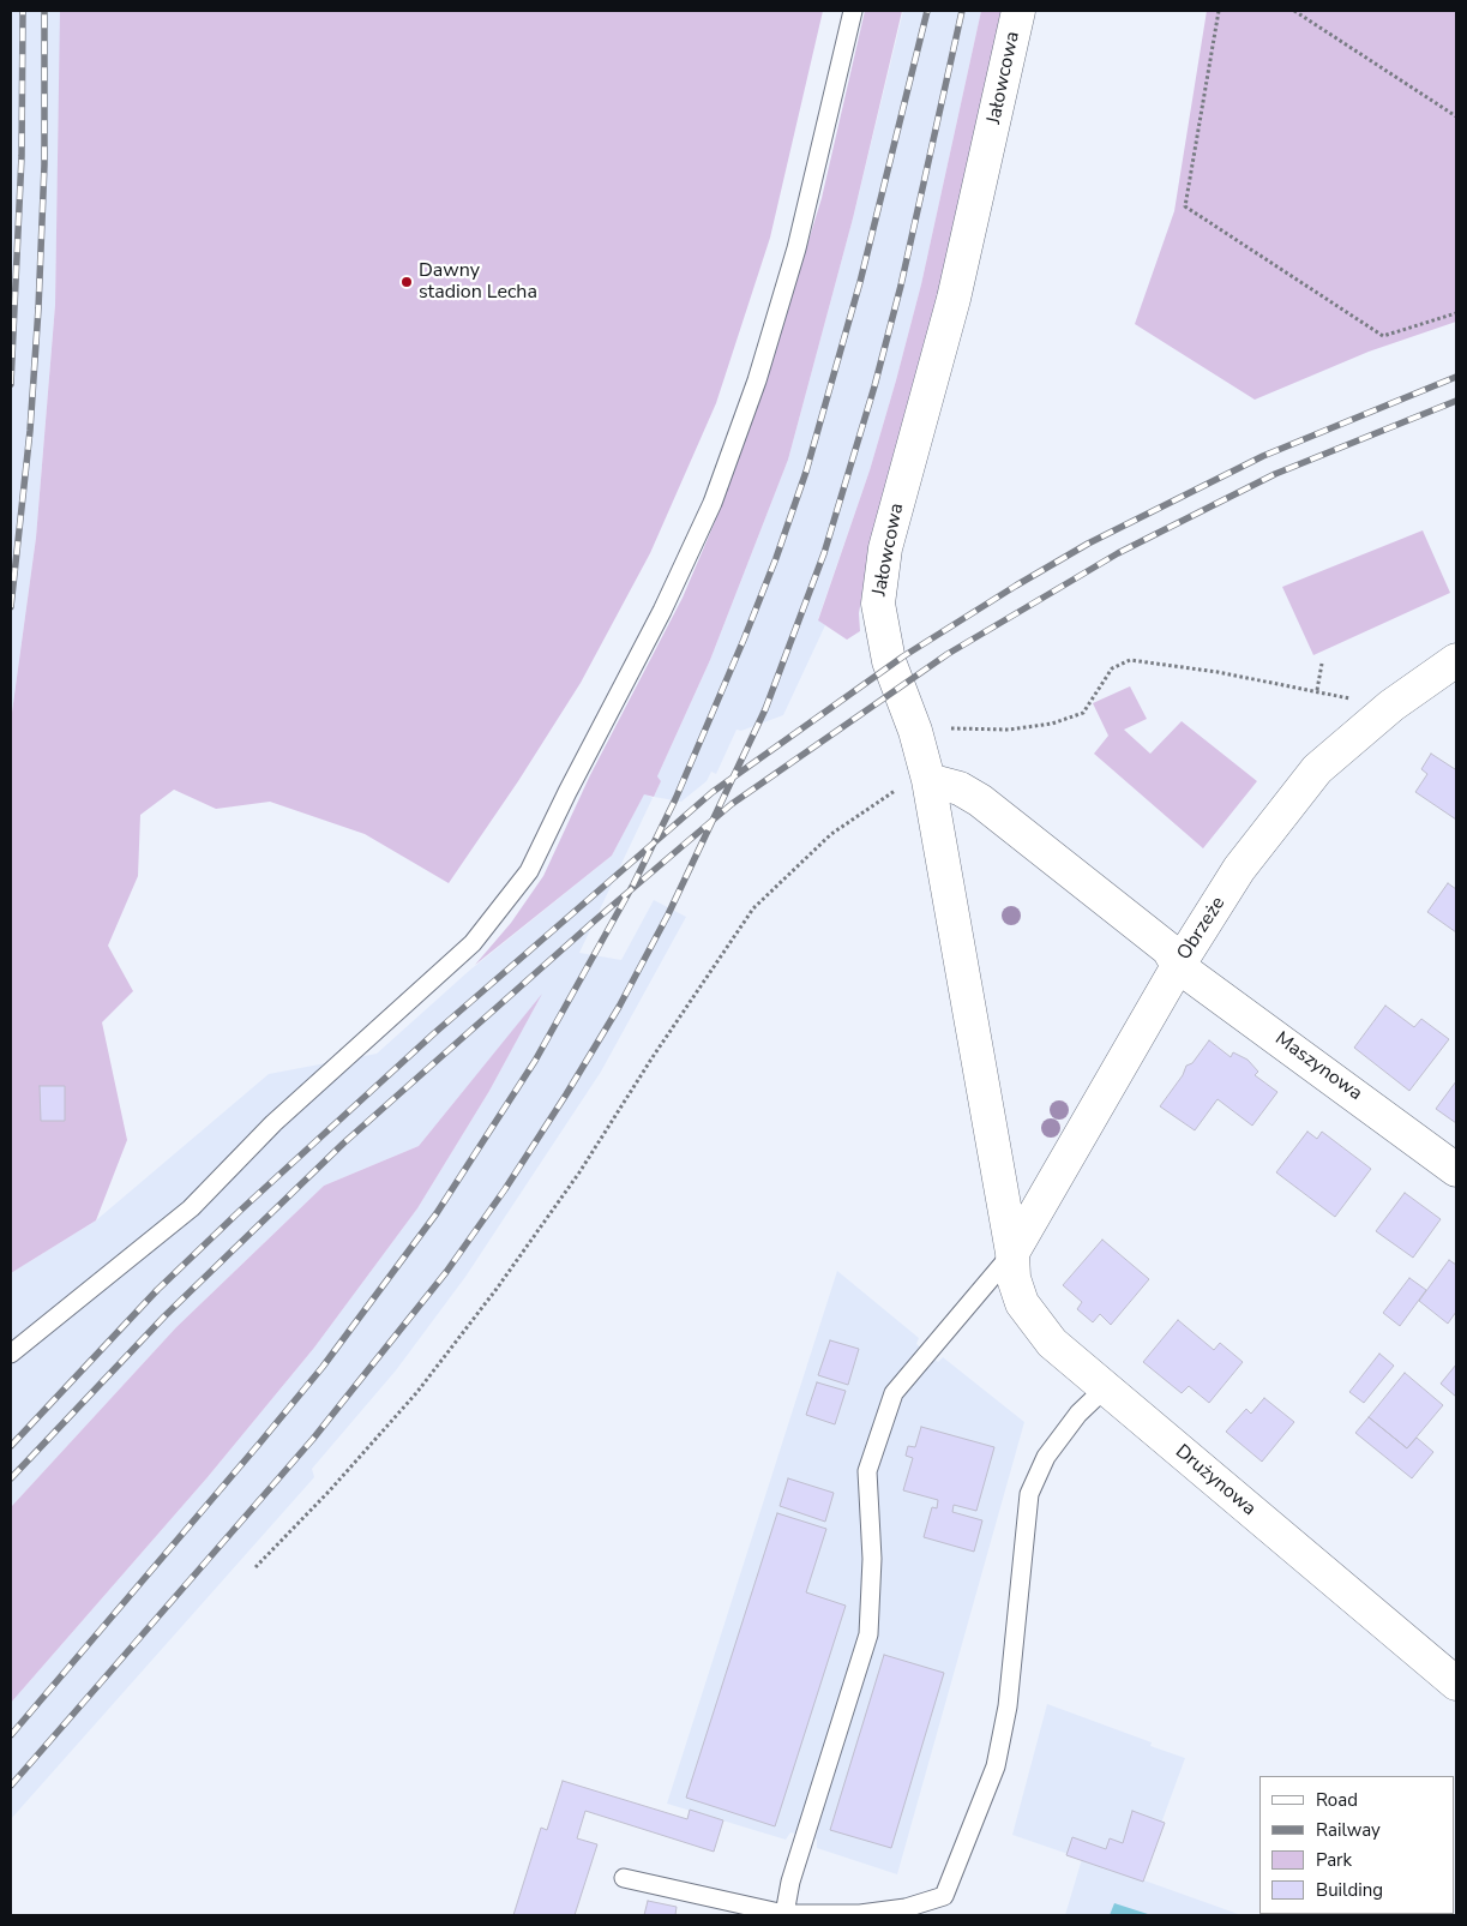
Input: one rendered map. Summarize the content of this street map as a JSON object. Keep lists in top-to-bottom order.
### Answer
{
  "streets": {
    "street": [
      "Jałowcowa",
      "Obrzeże",
      "Maszynowa",
      "Drużynowa"
    ]
  },
  "crossings": [
    ["Jałowcowa", "Obrzeże"],
    ["Jałowcowa", "Drużynowa"],
    ["Obrzeże", "Maszynowa"],
    ["Obrzeże", "Drużynowa"]
  ],
  "places": ["Dawny stadion Lecha"],
  "legend": [
    "Road",
    "Railway",
    "Park",
    "Building"
  ]
}
